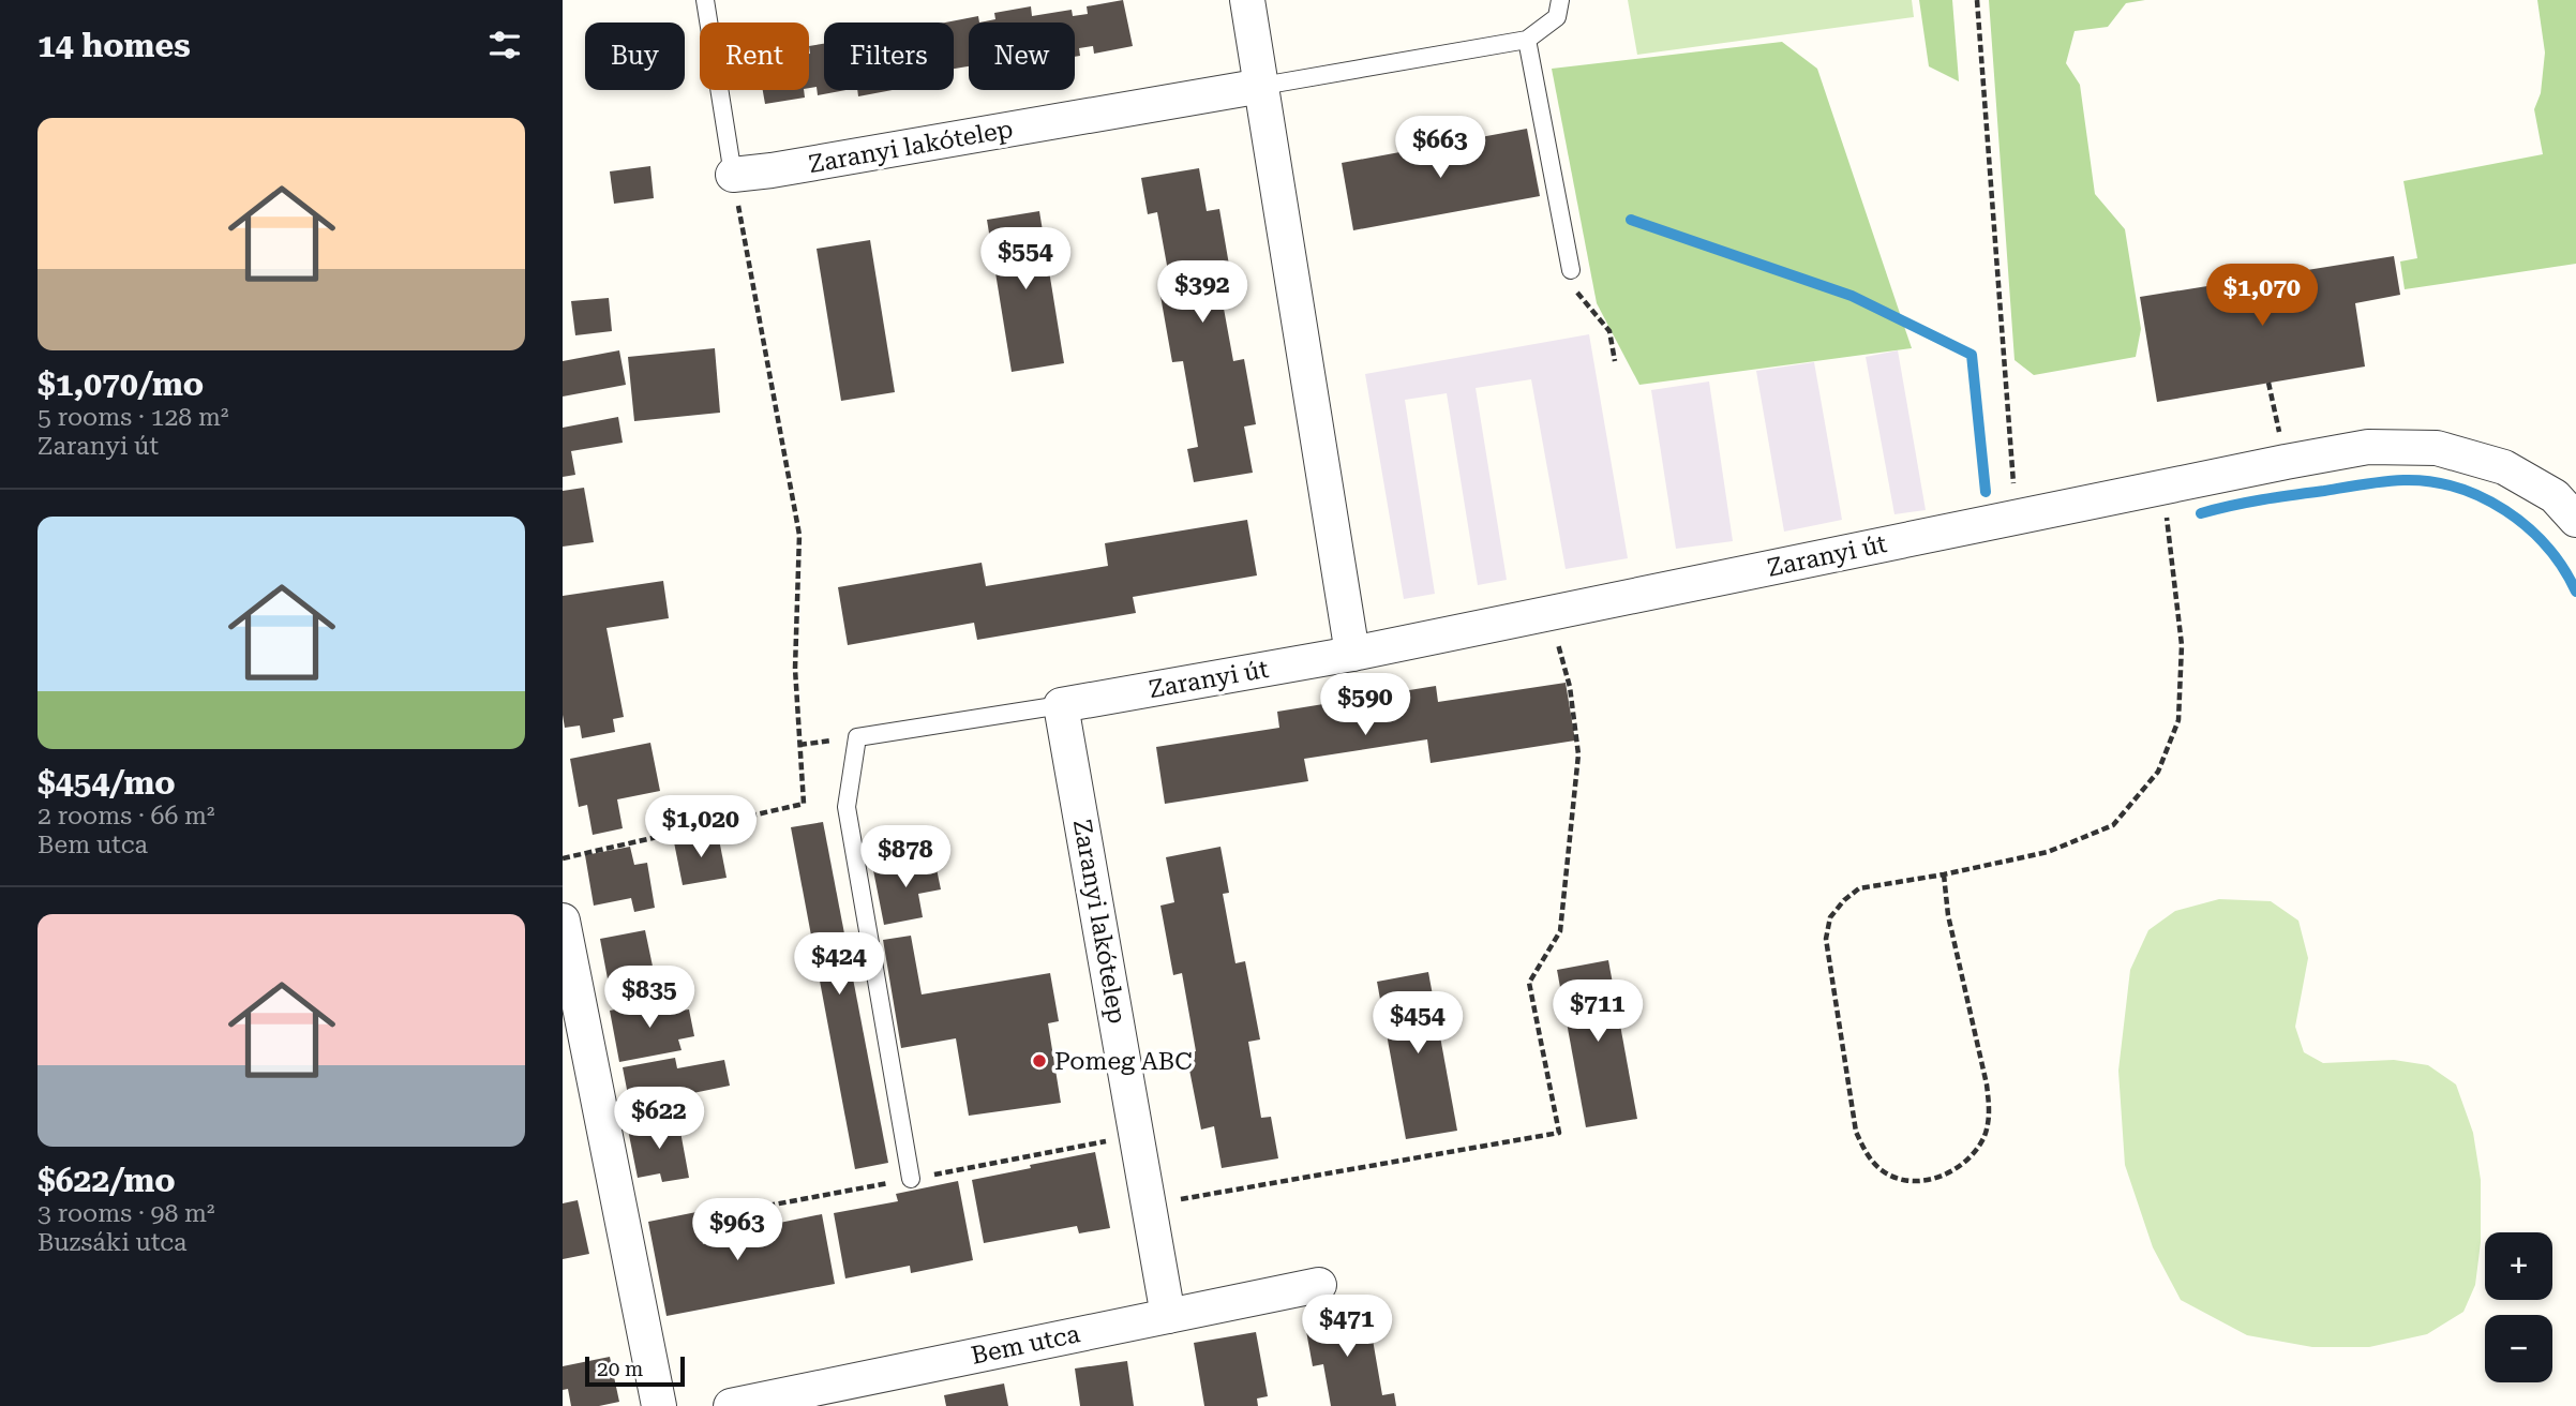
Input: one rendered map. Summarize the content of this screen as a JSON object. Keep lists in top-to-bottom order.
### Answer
{
  "streets": {
    "street": ["Zaranyi lakótelep", "Zaranyi út", "Bem utca"]
  },
  "crossings": [
    ["Zaranyi lakótelep", "Zaranyi út"],
    ["Zaranyi lakótelep", "Bem utca"]
  ],
  "places": ["Pomeg ABC"],
  "scale_bar": "20 m",
  "page": {
    "heading": "14 homes",
    "chip": [
      "Buy",
      "Rent",
      "Filters",
      "New"
    ],
    "list": [
      {
        "name": "$1,070/mo",
        "note": "5 rooms · 128 m² · Zaranyi út"
      },
      {
        "name": "$454/mo",
        "note": "2 rooms · 66 m² · Bem utca"
      },
      {
        "name": "$622/mo",
        "note": "3 rooms · 98 m² · Buzsáki utca"
      }
    ],
    "price": [
      "$663",
      "$554",
      "$392",
      "$1,070",
      "$590",
      "$1,020",
      "$878",
      "$424",
      "$835",
      "$711",
      "$454",
      "$622",
      "$963",
      "$471"
    ],
    "map_buttons": ["+", "−"],
    "scale": "20 m"
  }
}
